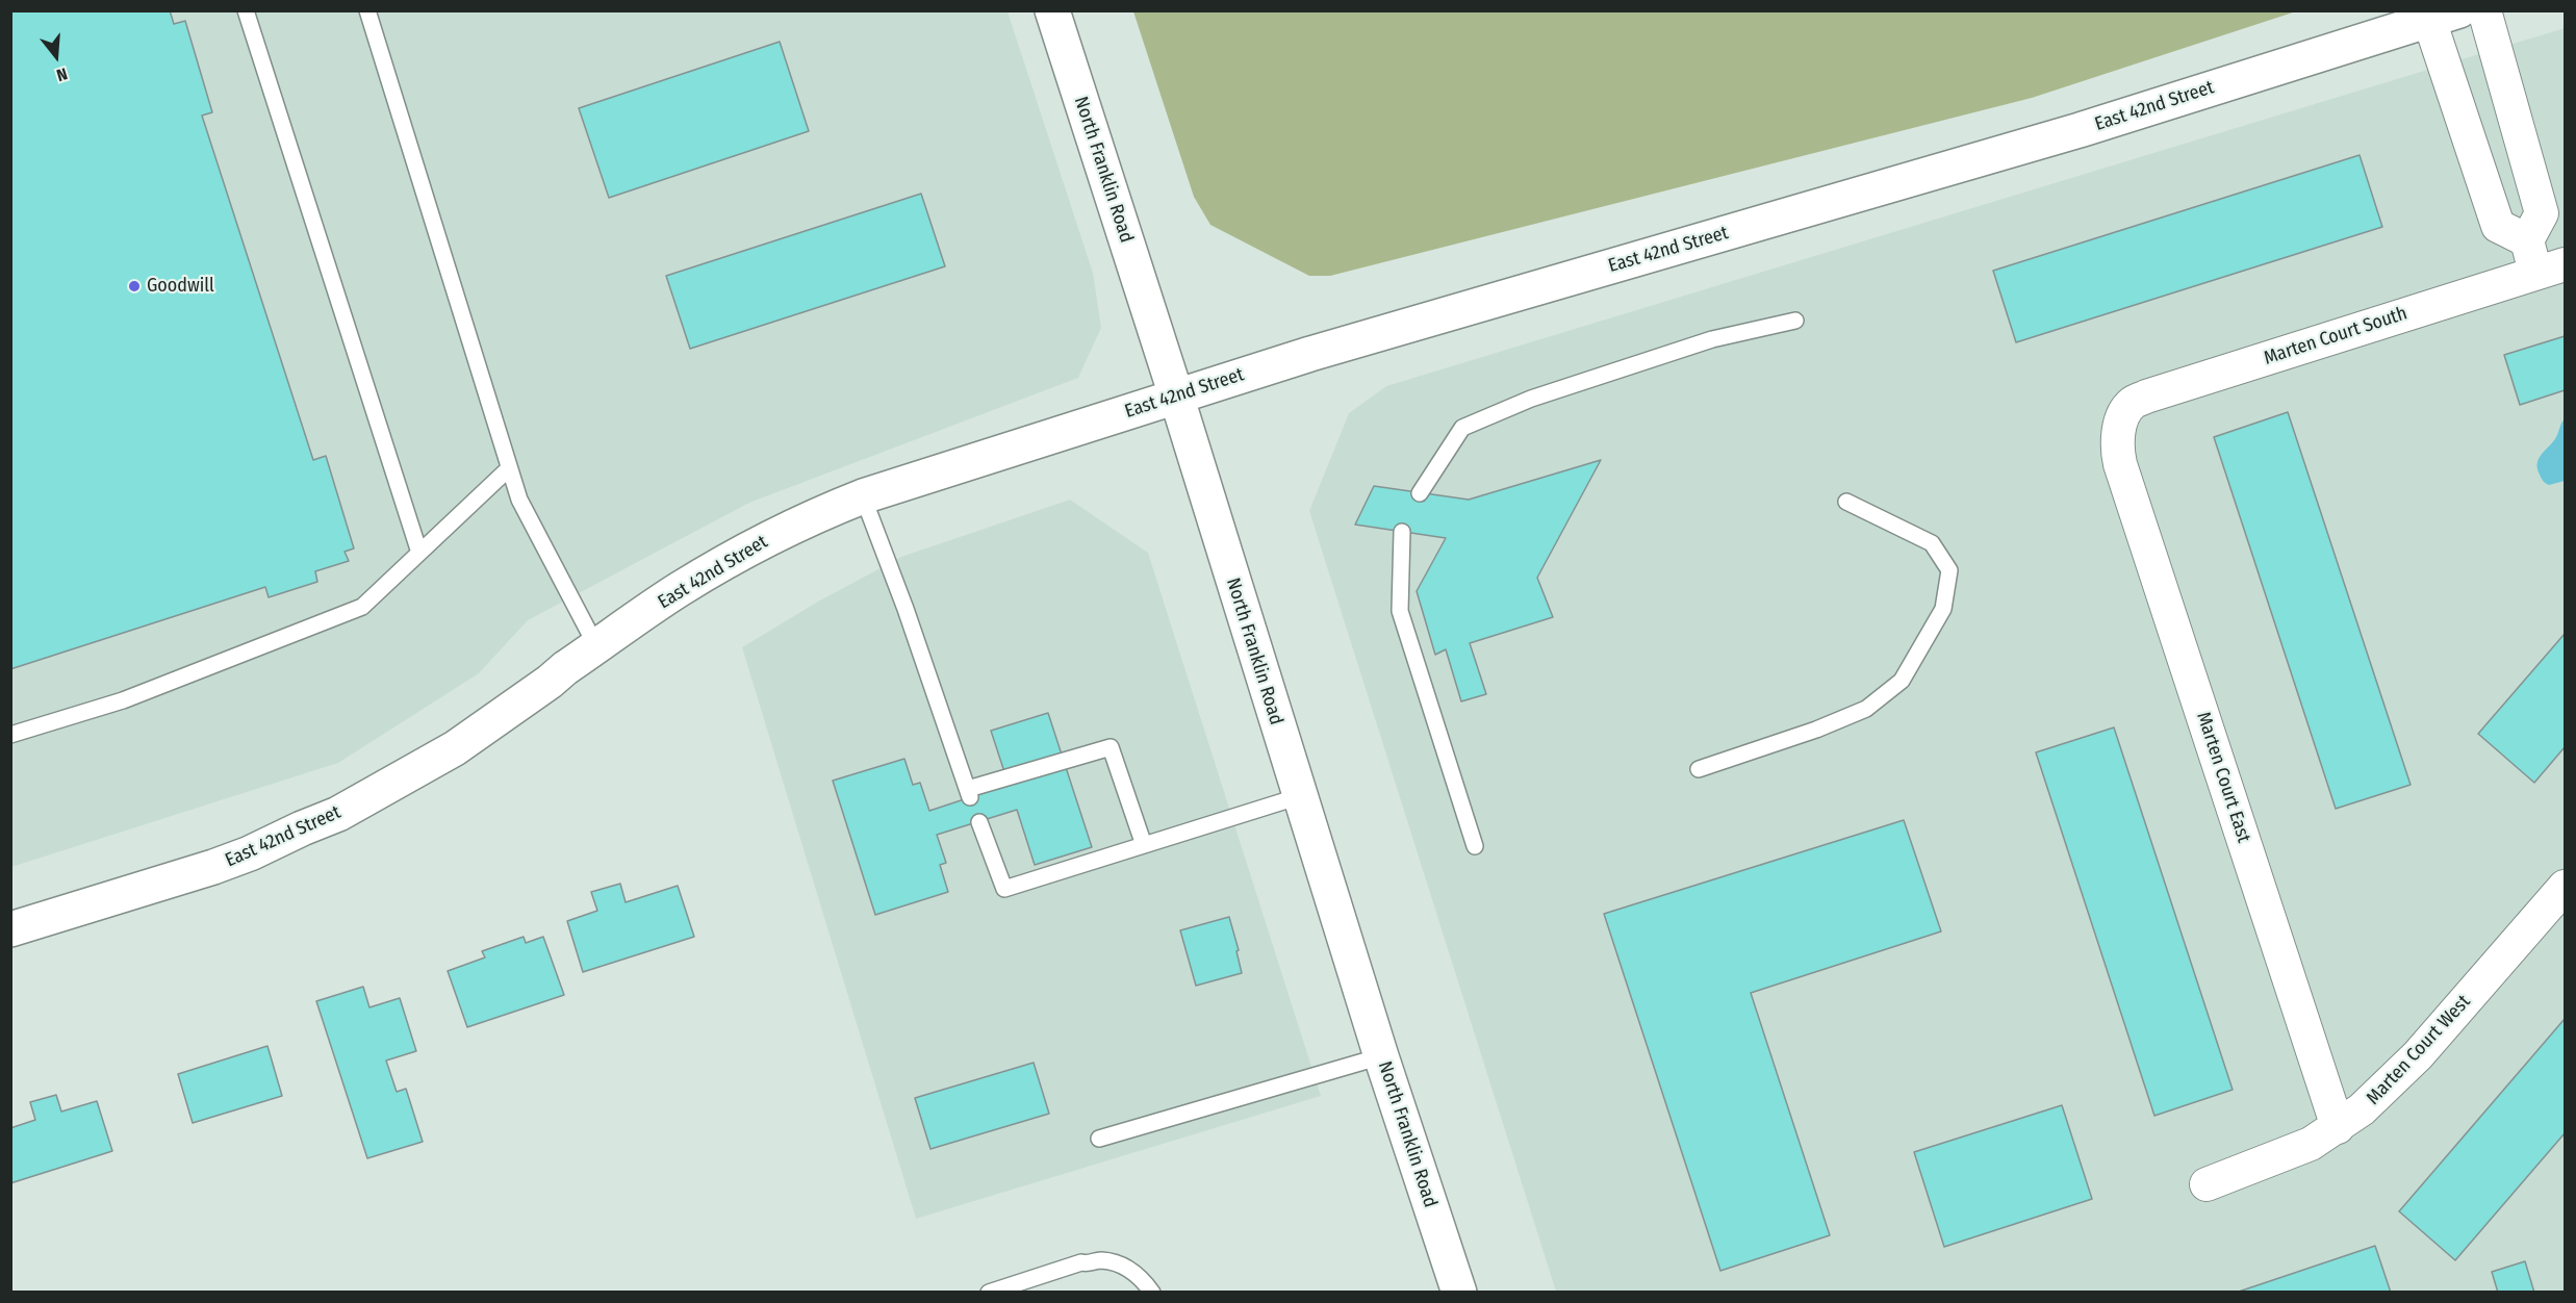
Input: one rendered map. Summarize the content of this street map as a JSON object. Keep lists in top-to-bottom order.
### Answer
{
  "streets": {
    "street": [
      "East 42nd Street",
      "North Franklin Road",
      "Marten Court South",
      "Marten Court East",
      "Marten Court West"
    ]
  },
  "crossings": [
    ["East 42nd Street", "North Franklin Road"],
    ["Marten Court South", "Marten Court East"],
    ["Marten Court East", "Marten Court West"]
  ],
  "places": ["Goodwill"],
  "north": "bottom"
}
